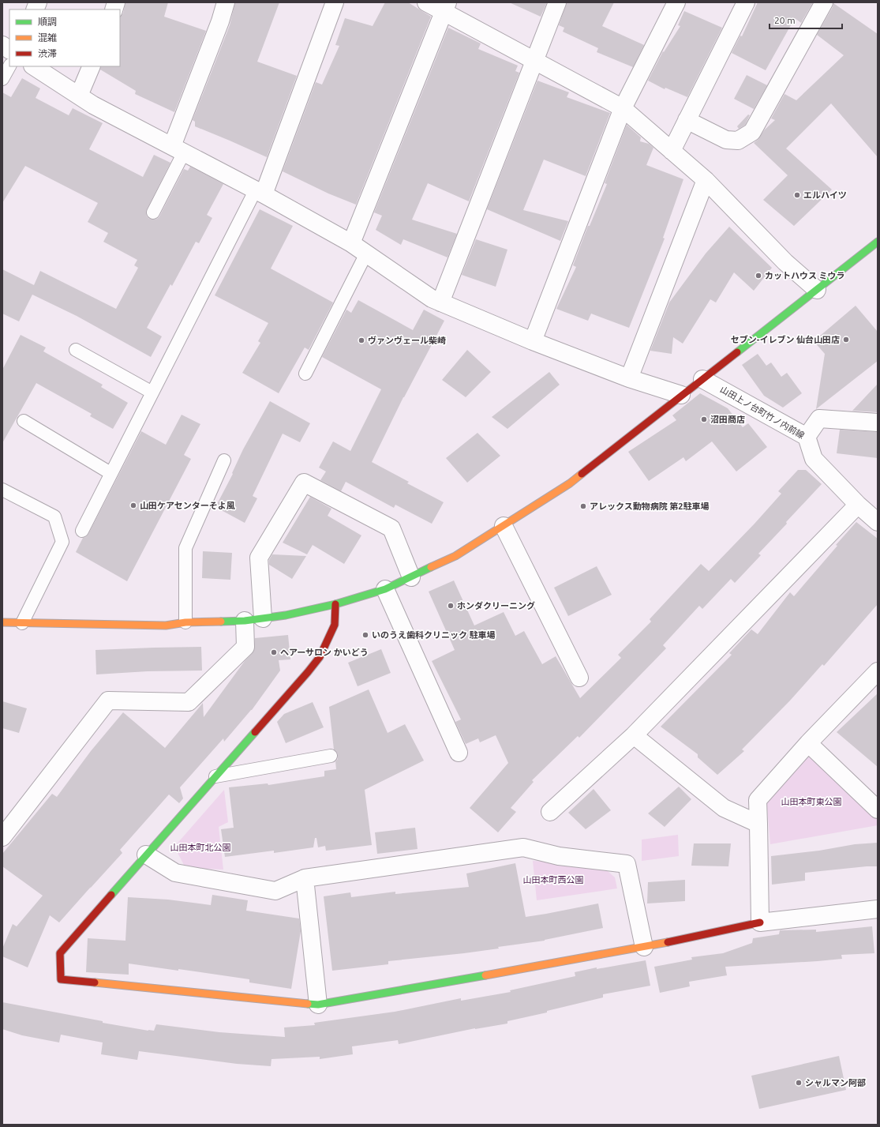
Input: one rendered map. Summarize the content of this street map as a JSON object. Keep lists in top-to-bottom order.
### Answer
{
  "streets": {
    "street": ["山田上ノ台町竹ノ内前線"]
  },
  "parks": ["山田本町東公園", "山田本町北公園", "山田本町西公園"],
  "places": [
    "エルハイツ",
    "カットハウス ミウラ",
    "セブン-イレブン 仙台山田店",
    "ヴァンヴェール柴崎",
    "沼田商店",
    "山田ケアセンターそよ風",
    "アレックス動物病院 第2駐車場",
    "ホンダクリーニング",
    "いのうえ歯科クリニック 駐車場",
    "ヘアーサロン かいどう",
    "シャルマン阿部"
  ],
  "legend": ["順調", "混雑", "渋滞"],
  "scale_bar": "20 m"
}
